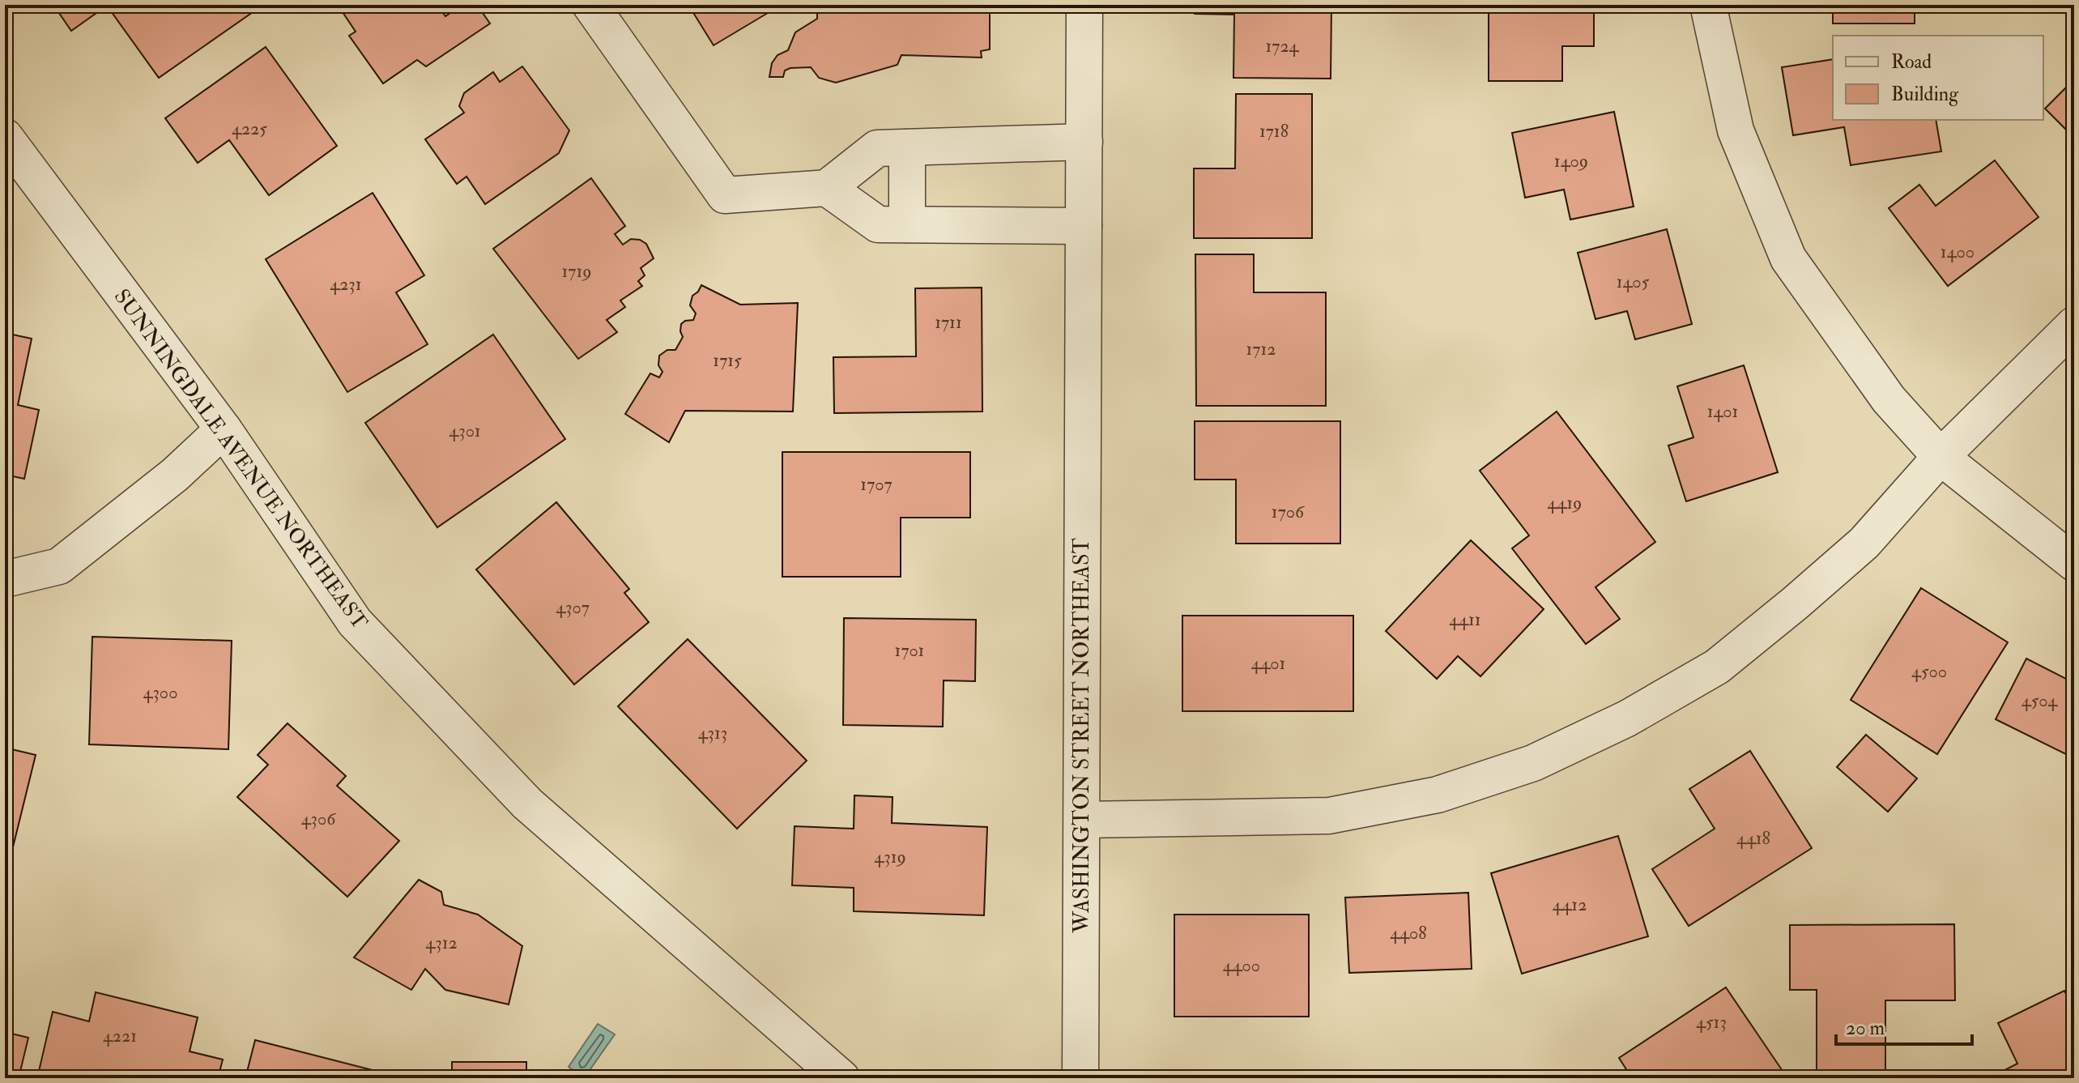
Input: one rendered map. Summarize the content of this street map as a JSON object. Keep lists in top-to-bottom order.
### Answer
{
  "streets": {
    "street": ["SUNNINGDALE AVENUE NORTHEAST", "WASHINGTON STREET NORTHEAST"]
  },
  "house_numbers": [
    "1724",
    "4225",
    "1718",
    "1409",
    "1400",
    "1719",
    "1405",
    "4231",
    "1711",
    "1712",
    "1715",
    "1401",
    "4301",
    "1707",
    "4419",
    "1706",
    "4307",
    "4411",
    "1701",
    "4401",
    "4500",
    "4300",
    "4504",
    "4313",
    "4306",
    "4418",
    "4319",
    "4412",
    "4408",
    "4312",
    "4400",
    "4513",
    "4221"
  ],
  "legend": ["Road", "Building"],
  "scale_bar": "20 m"
}
